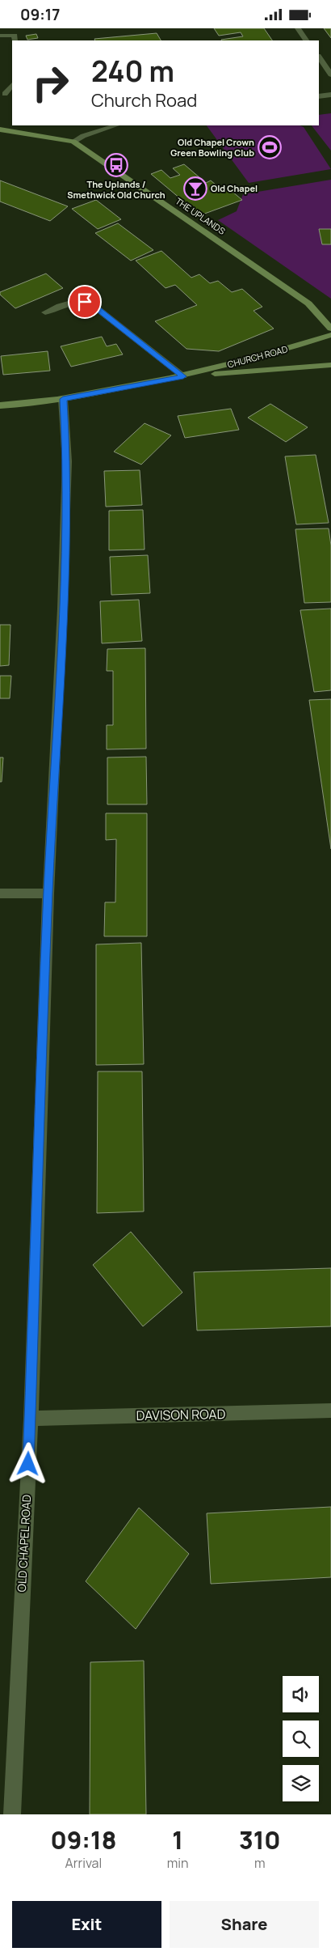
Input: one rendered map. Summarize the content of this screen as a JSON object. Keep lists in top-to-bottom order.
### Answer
{
  "streets": {
    "street": [
      "THE UPLANDS",
      "CHURCH ROAD",
      "DAVISON ROAD",
      "OLD CHAPEL ROAD"
    ]
  },
  "crossings": [
    ["CHURCH ROAD", "OLD CHAPEL ROAD"],
    ["DAVISON ROAD", "OLD CHAPEL ROAD"]
  ],
  "places": {
    "sports": ["Old Chapel Crown Green Bowling Club"],
    "bus stop": ["The Uplands / Smethwick Old Church"],
    "bar": ["Old Chapel"]
  },
  "page": {
    "status": "09:17",
    "turn": ["240 m", "Church Road"],
    "eta": [
      "09:18",
      "Arrival",
      "1",
      "min",
      "310",
      "m"
    ],
    "buttons": ["Exit", "Share"]
  }
}
